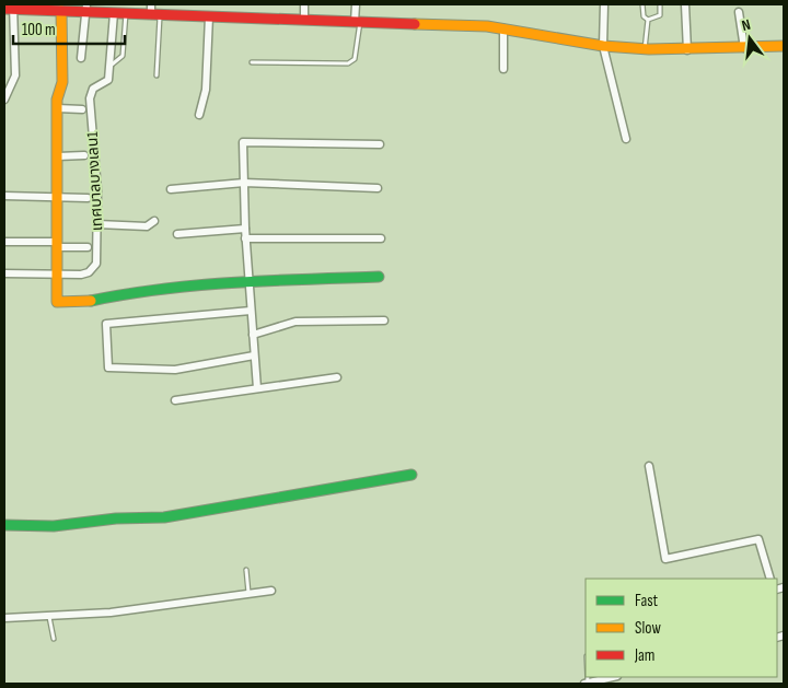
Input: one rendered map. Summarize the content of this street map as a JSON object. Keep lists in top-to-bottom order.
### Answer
{
  "streets": {
    "street": ["เทศบาลบางเลน1"]
  },
  "legend": ["Fast", "Slow", "Jam"],
  "scale_bar": "100 m",
  "north": "top"
}
